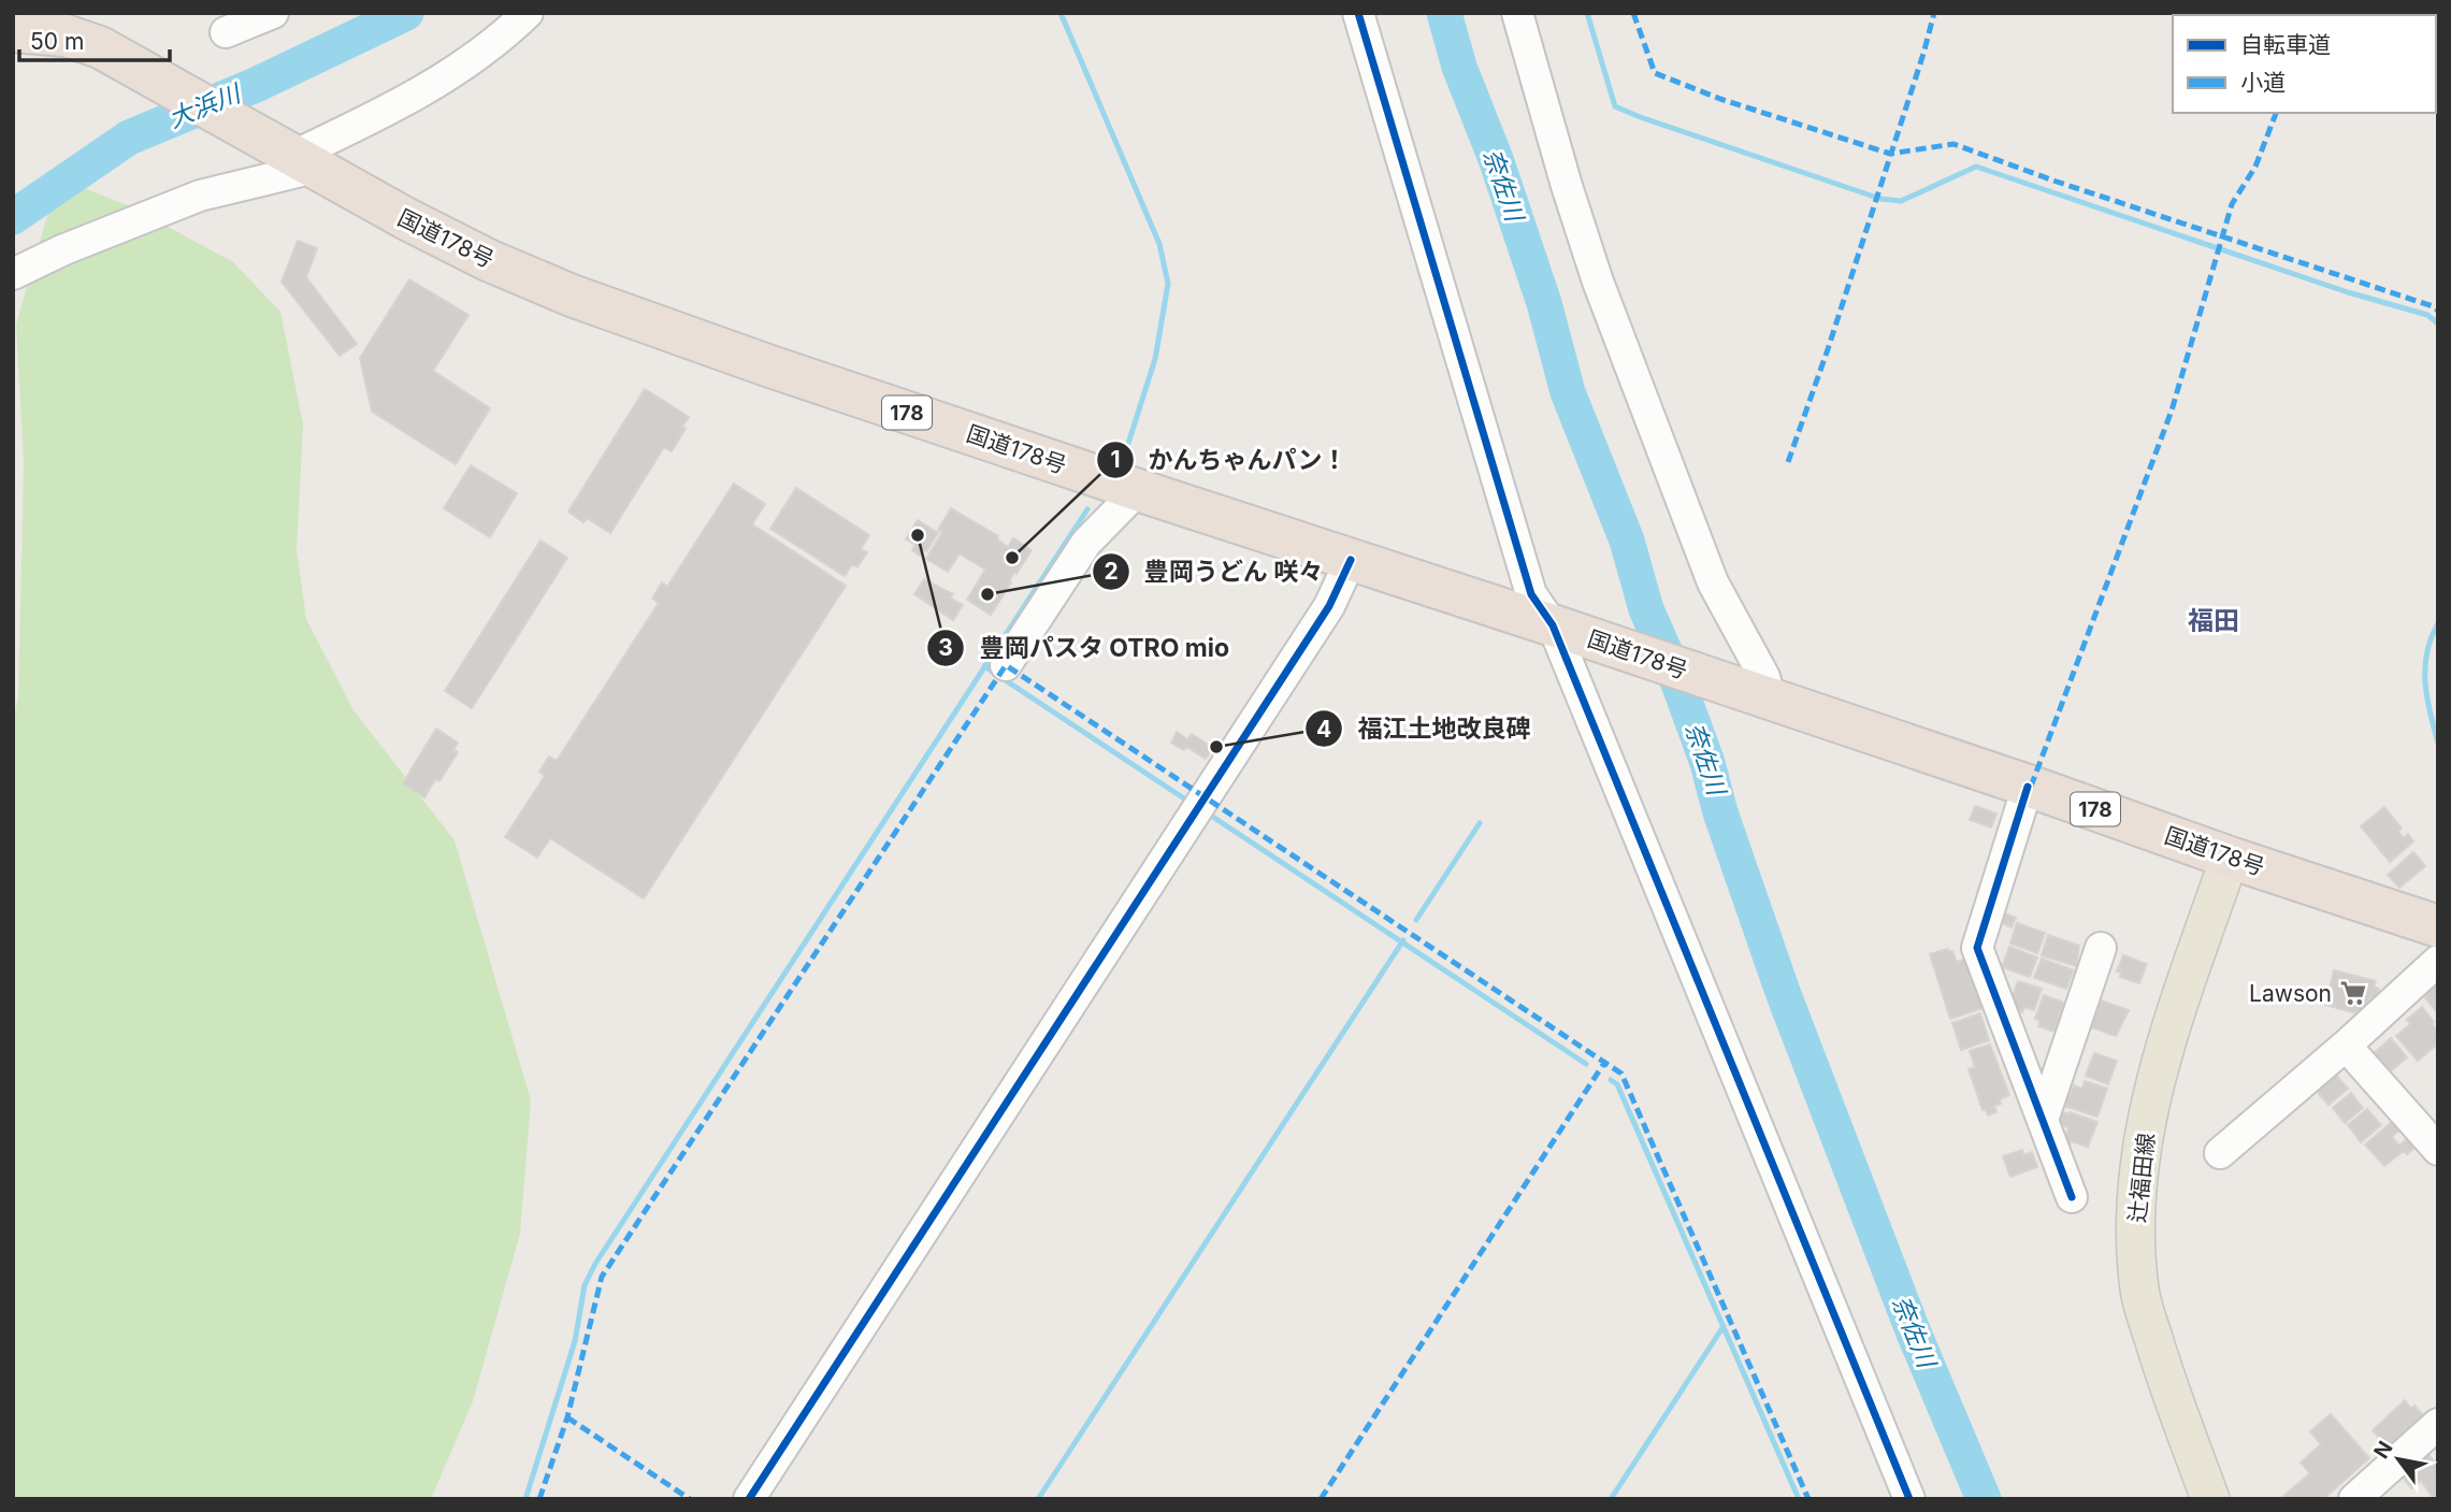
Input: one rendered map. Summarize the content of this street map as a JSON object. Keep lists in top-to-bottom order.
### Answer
{
  "streets": {
    "highway": ["国道178号", "178"],
    "main road": ["辻福田線"]
  },
  "crossings": [
    ["国道178号", "辻福田線"]
  ],
  "districts": ["福田"],
  "water": ["大浜川", "奈佐川"],
  "places": {
    "other": [
      "豊岡パスタ OTRO mio",
      "かんちゃんパン！",
      "豊岡うどん 咲々",
      "福江土地改良碑"
    ],
    "supermarket": ["Lawson"]
  },
  "legend": ["自転車道", "小道"],
  "scale_bar": "50 m",
  "north": "top left"
}
